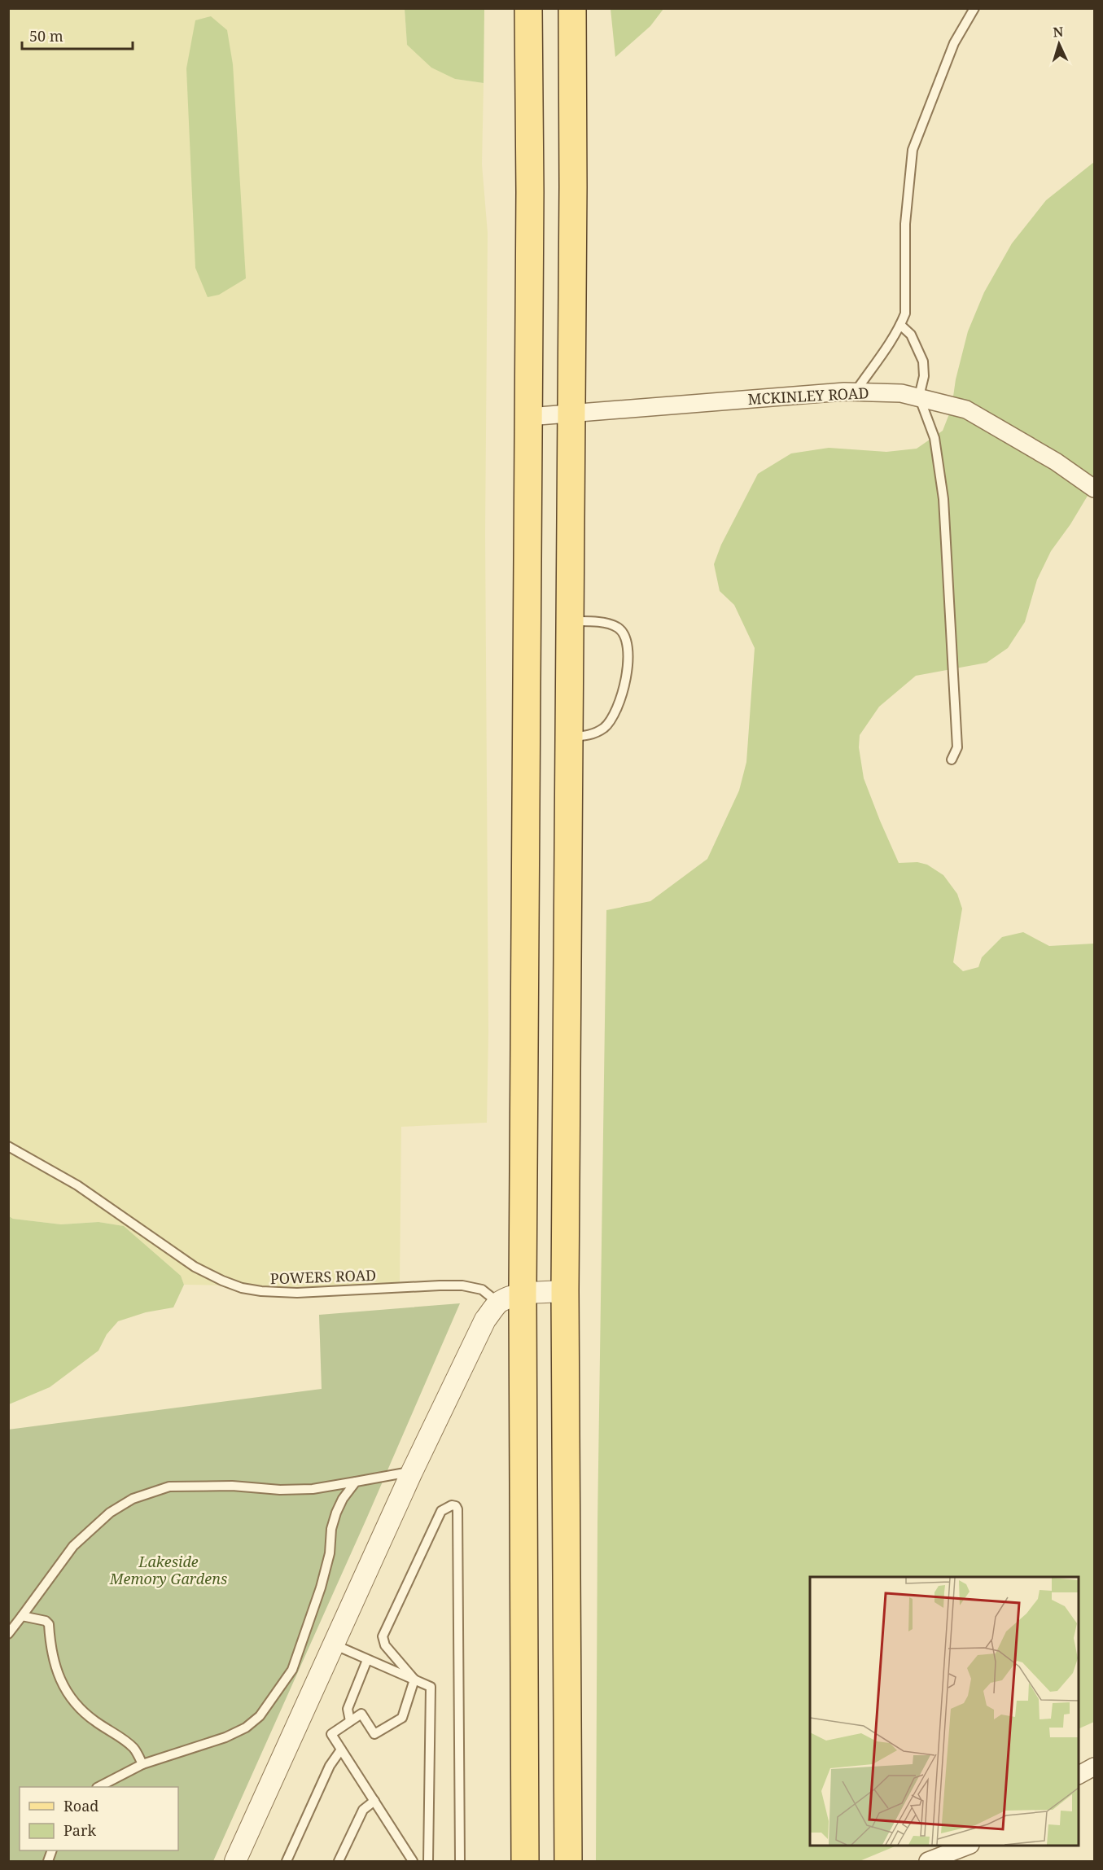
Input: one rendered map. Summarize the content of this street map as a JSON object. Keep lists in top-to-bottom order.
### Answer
{
  "streets": {
    "street": ["MCKINLEY ROAD"],
    "lane": ["POWERS ROAD"]
  },
  "parks": ["Lakeside Memory Gardens"],
  "legend": ["Road", "Park"],
  "scale_bar": "50 m",
  "north": "top"
}
